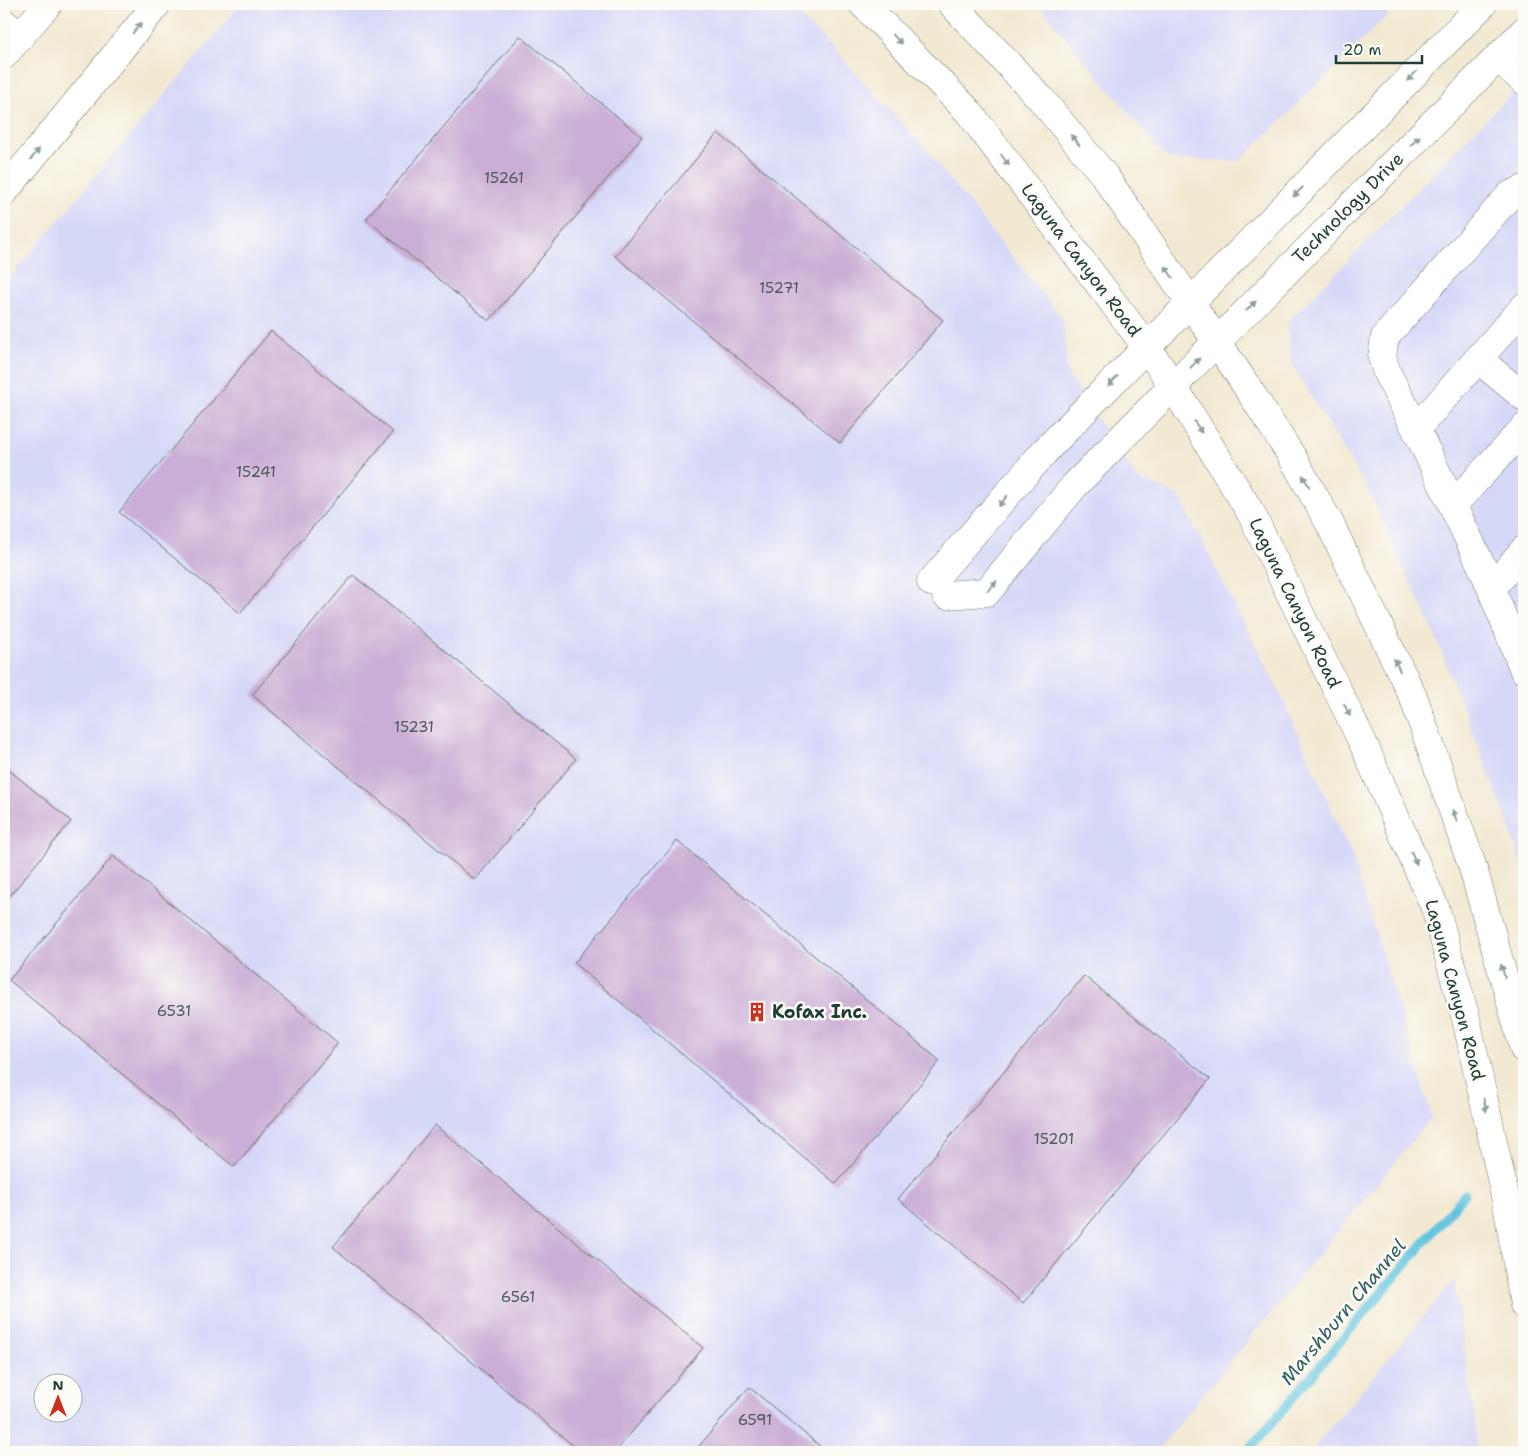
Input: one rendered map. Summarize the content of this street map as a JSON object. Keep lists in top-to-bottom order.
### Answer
{
  "streets": {
    "main road": ["Technology Drive", "Laguna Canyon Road"]
  },
  "crossings": [
    ["Technology Drive", "Laguna Canyon Road"]
  ],
  "water": ["Marshburn Channel"],
  "places": {
    "building": ["Kofax Inc."]
  },
  "house_numbers": [
    "15261",
    "15271",
    "15241",
    "15231",
    "6531",
    "15201",
    "6561",
    "6591"
  ],
  "scale_bar": "20 m",
  "north": "top"
}
